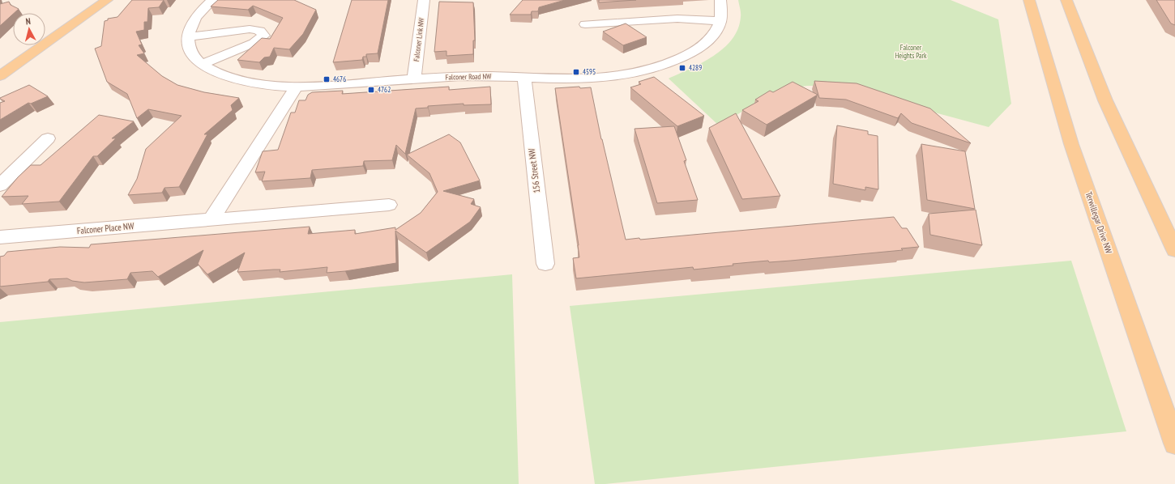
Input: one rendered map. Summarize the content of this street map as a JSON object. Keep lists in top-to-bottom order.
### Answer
{
  "streets": {
    "main road": ["Terwillegar Drive NW"],
    "street": [
      "Falconer Link NW",
      "Falconer Road NW",
      "156 Street NW",
      "Falconer Place NW"
    ]
  },
  "crossings": [
    ["Falconer Link NW", "Falconer Road NW"],
    ["Falconer Road NW", "156 Street NW"]
  ],
  "parks": ["Falconer Heights Park"],
  "places": {
    "transit": [
      "4289",
      "4595",
      "4676",
      "4762"
    ]
  },
  "north": "top"
}
